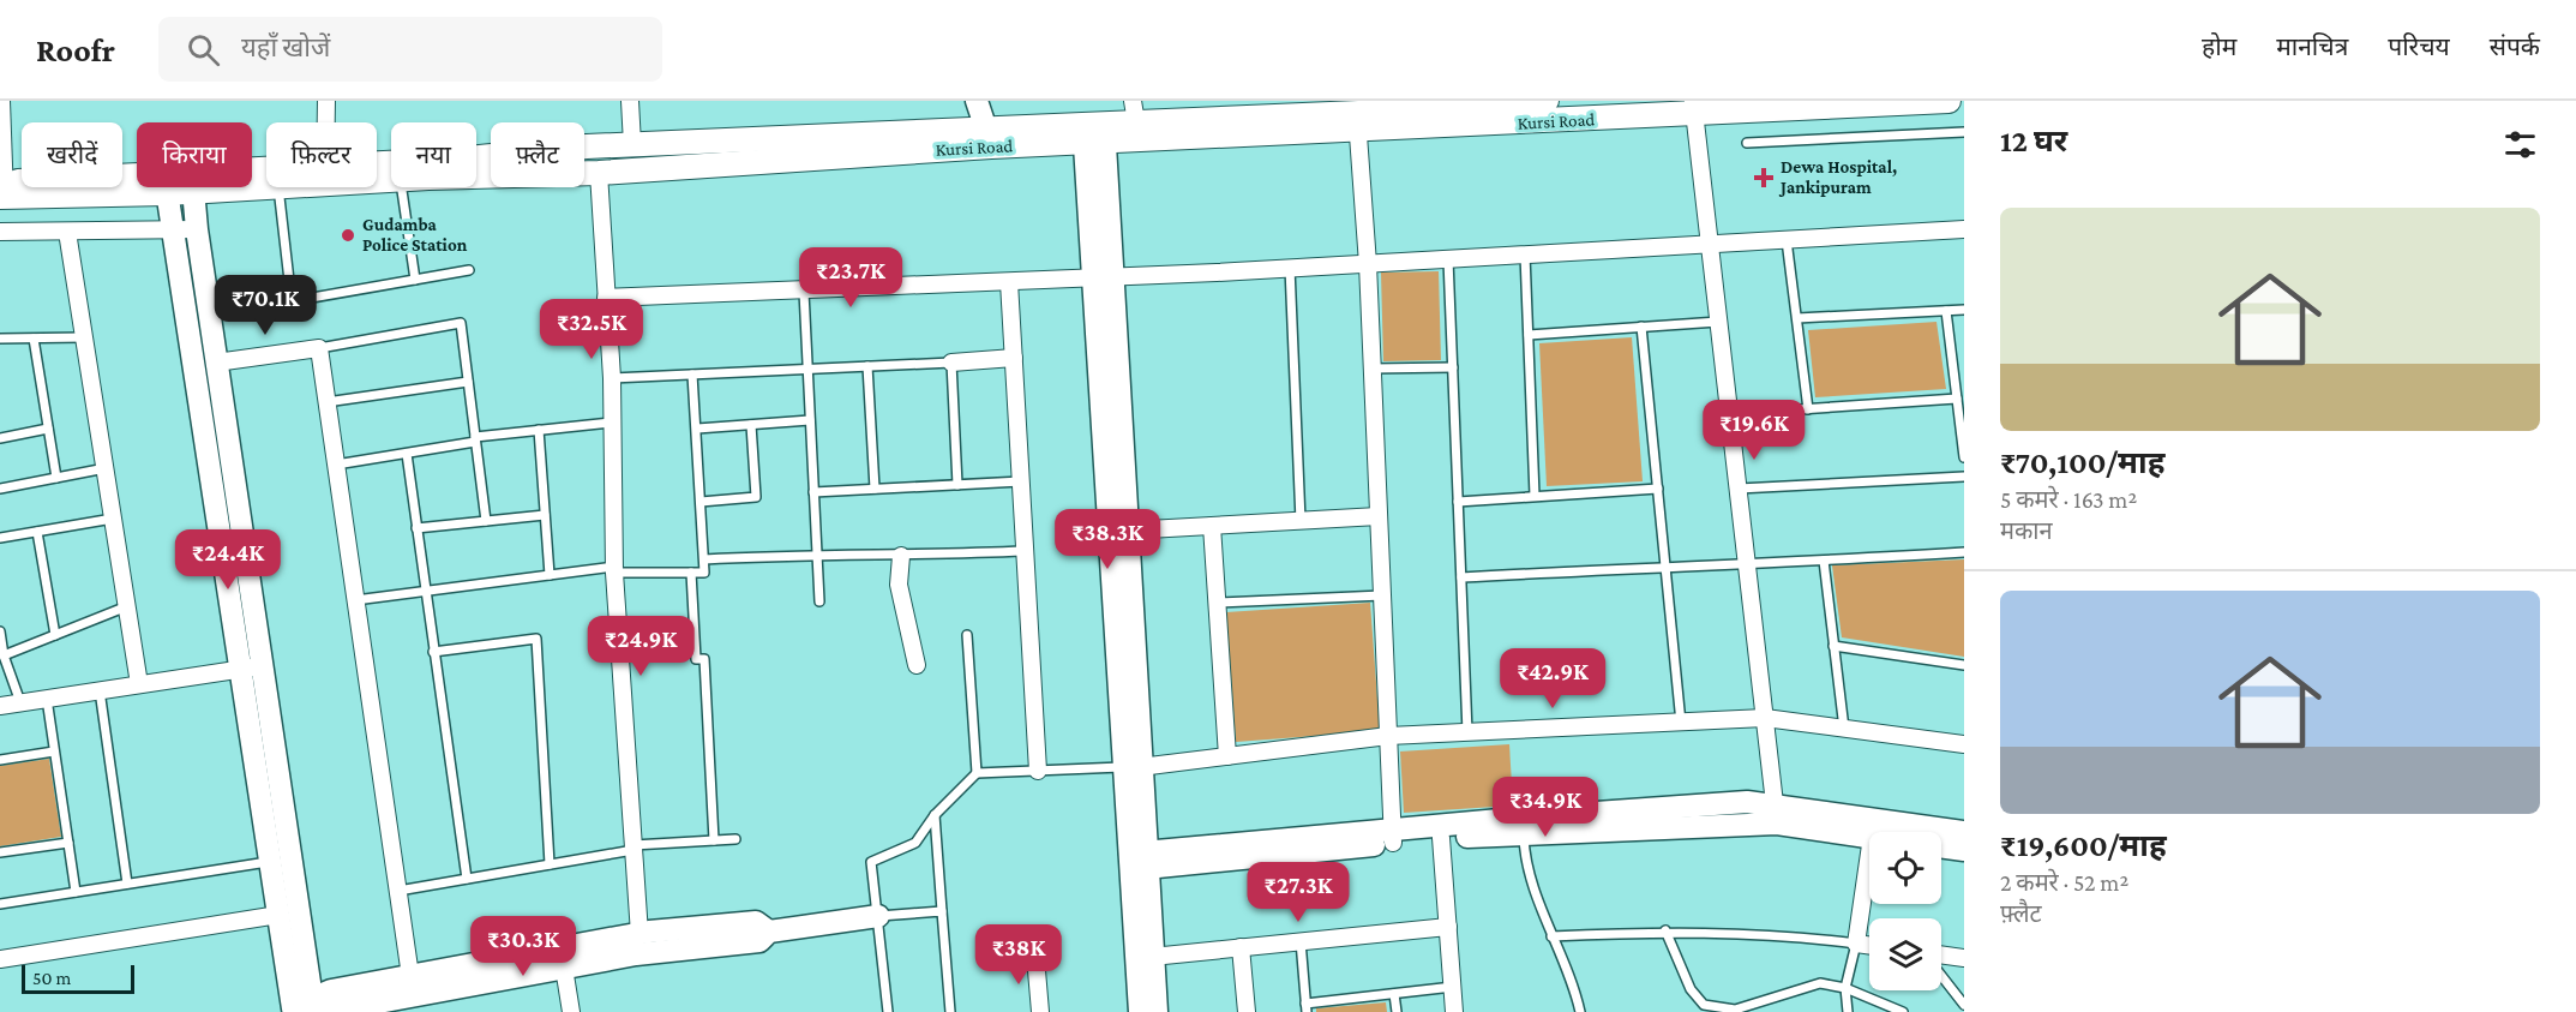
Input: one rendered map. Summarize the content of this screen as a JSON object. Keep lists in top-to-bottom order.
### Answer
{
  "streets": {
    "main road": ["Kursi Road"]
  },
  "places": {
    "health": ["Dewa Hospital, Jankipuram"],
    "other": ["Gudamba Police Station"]
  },
  "scale_bar": "50 m",
  "page": {
    "header": "Roofr",
    "search": "यहाँ खोजें",
    "nav": [
      "होम",
      "मानचित्र",
      "परिचय",
      "संपर्क"
    ],
    "heading": "12 घर",
    "chip": [
      "खरीदें",
      "किराया",
      "फ़िल्टर",
      "नया",
      "फ़्लैट"
    ],
    "list": [
      {
        "name": "₹70,100/माह",
        "note": "5 कमरे · 163 m² · मकान"
      },
      {
        "name": "₹19,600/माह",
        "note": "2 कमरे · 52 m² · फ़्लैट"
      }
    ],
    "price": [
      "₹23.7K",
      "₹70.1K",
      "₹32.5K",
      "₹19.6K",
      "₹38.3K",
      "₹24.4K",
      "₹24.9K",
      "₹42.9K",
      "₹34.9K",
      "₹27.3K",
      "₹30.3K",
      "₹38K"
    ],
    "scale": "50 m"
  }
}
